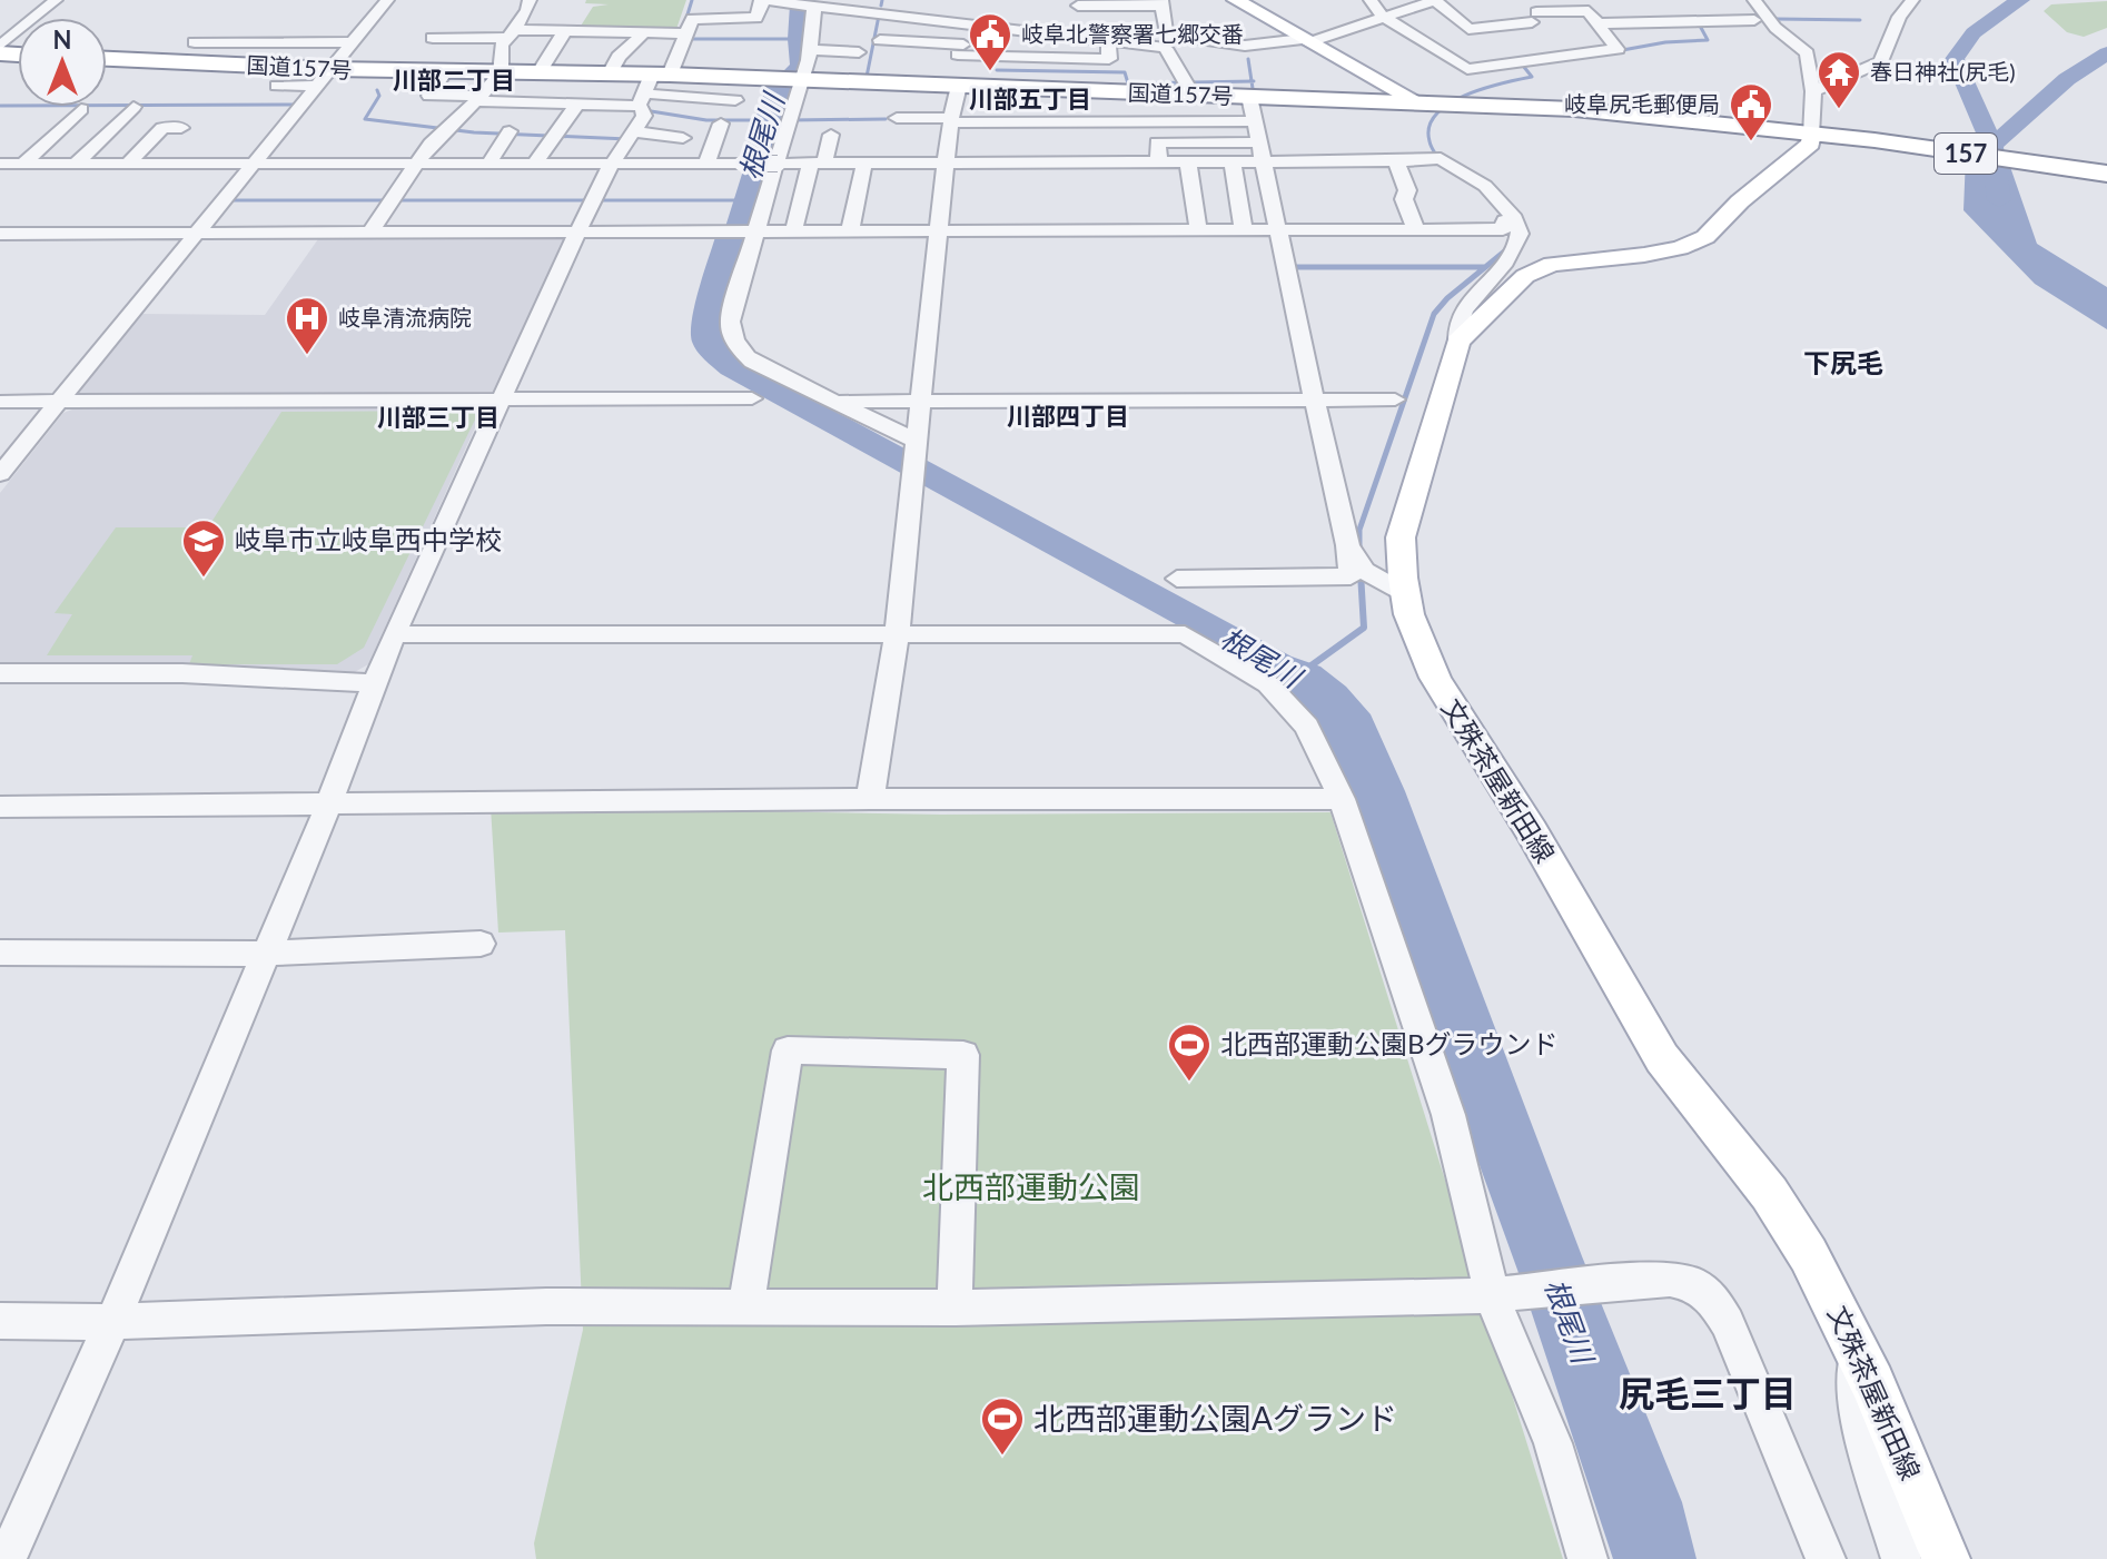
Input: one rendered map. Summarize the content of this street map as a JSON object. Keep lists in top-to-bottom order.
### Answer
{
  "streets": {
    "highway": ["国道157号", "157"],
    "main road": ["文殊茶屋新田線"]
  },
  "crossings": [
    ["国道157号", "文殊茶屋新田線"]
  ],
  "districts": [
    "川部二丁目",
    "川部五丁目",
    "下尻毛",
    "川部四丁目",
    "川部三丁目",
    "尻毛三丁目"
  ],
  "water": ["根尾川"],
  "parks": ["北西部運動公園"],
  "places": {
    "public building": ["岐阜北警察署七郷交番", "岐阜尻毛郵便局"],
    "temple": ["春日神社(尻毛)"],
    "hospital": ["岐阜清流病院"],
    "school or university": ["岐阜市立岐阜西中学校"],
    "sports": ["北西部運動公園Bグラウンド", "北西部運動公園Aグランド"]
  },
  "north": "top"
}
